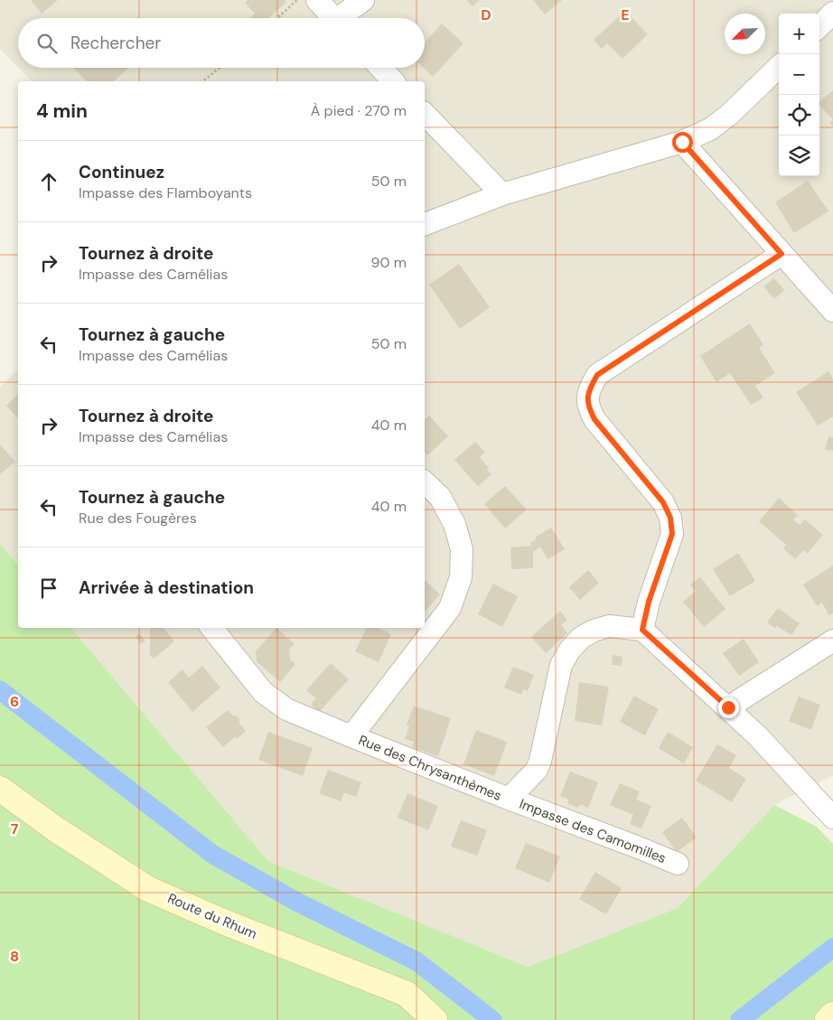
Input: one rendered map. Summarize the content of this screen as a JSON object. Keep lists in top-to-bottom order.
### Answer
{
  "streets": {
    "street": ["Rue des Chrysanthèmes", "Impasse des Camomilles", "Route du Rhum"]
  },
  "crossings": [
    ["Rue des Chrysanthèmes", "Impasse des Camomilles"]
  ],
  "north": "bottom left",
  "page": {
    "map_buttons": ["+", "−"],
    "search": "Rechercher",
    "heading": ["4 min", "À pied · 270 m"],
    "list": [
      ["Continuez", "Impasse des Flamboyants", "50 m"],
      ["Tournez à droite", "Impasse des Camélias", "90 m"],
      ["Tournez à gauche", "Impasse des Camélias", "50 m"],
      ["Tournez à droite", "Impasse des Camélias", "40 m"],
      ["Tournez à gauche", "Rue des Fougères", "40 m"],
      "Arrivée à destination"
    ]
  },
  "grid": {
    "columns": ["D", "E"],
    "rows": ["6", "7", "8"]
  }
}
